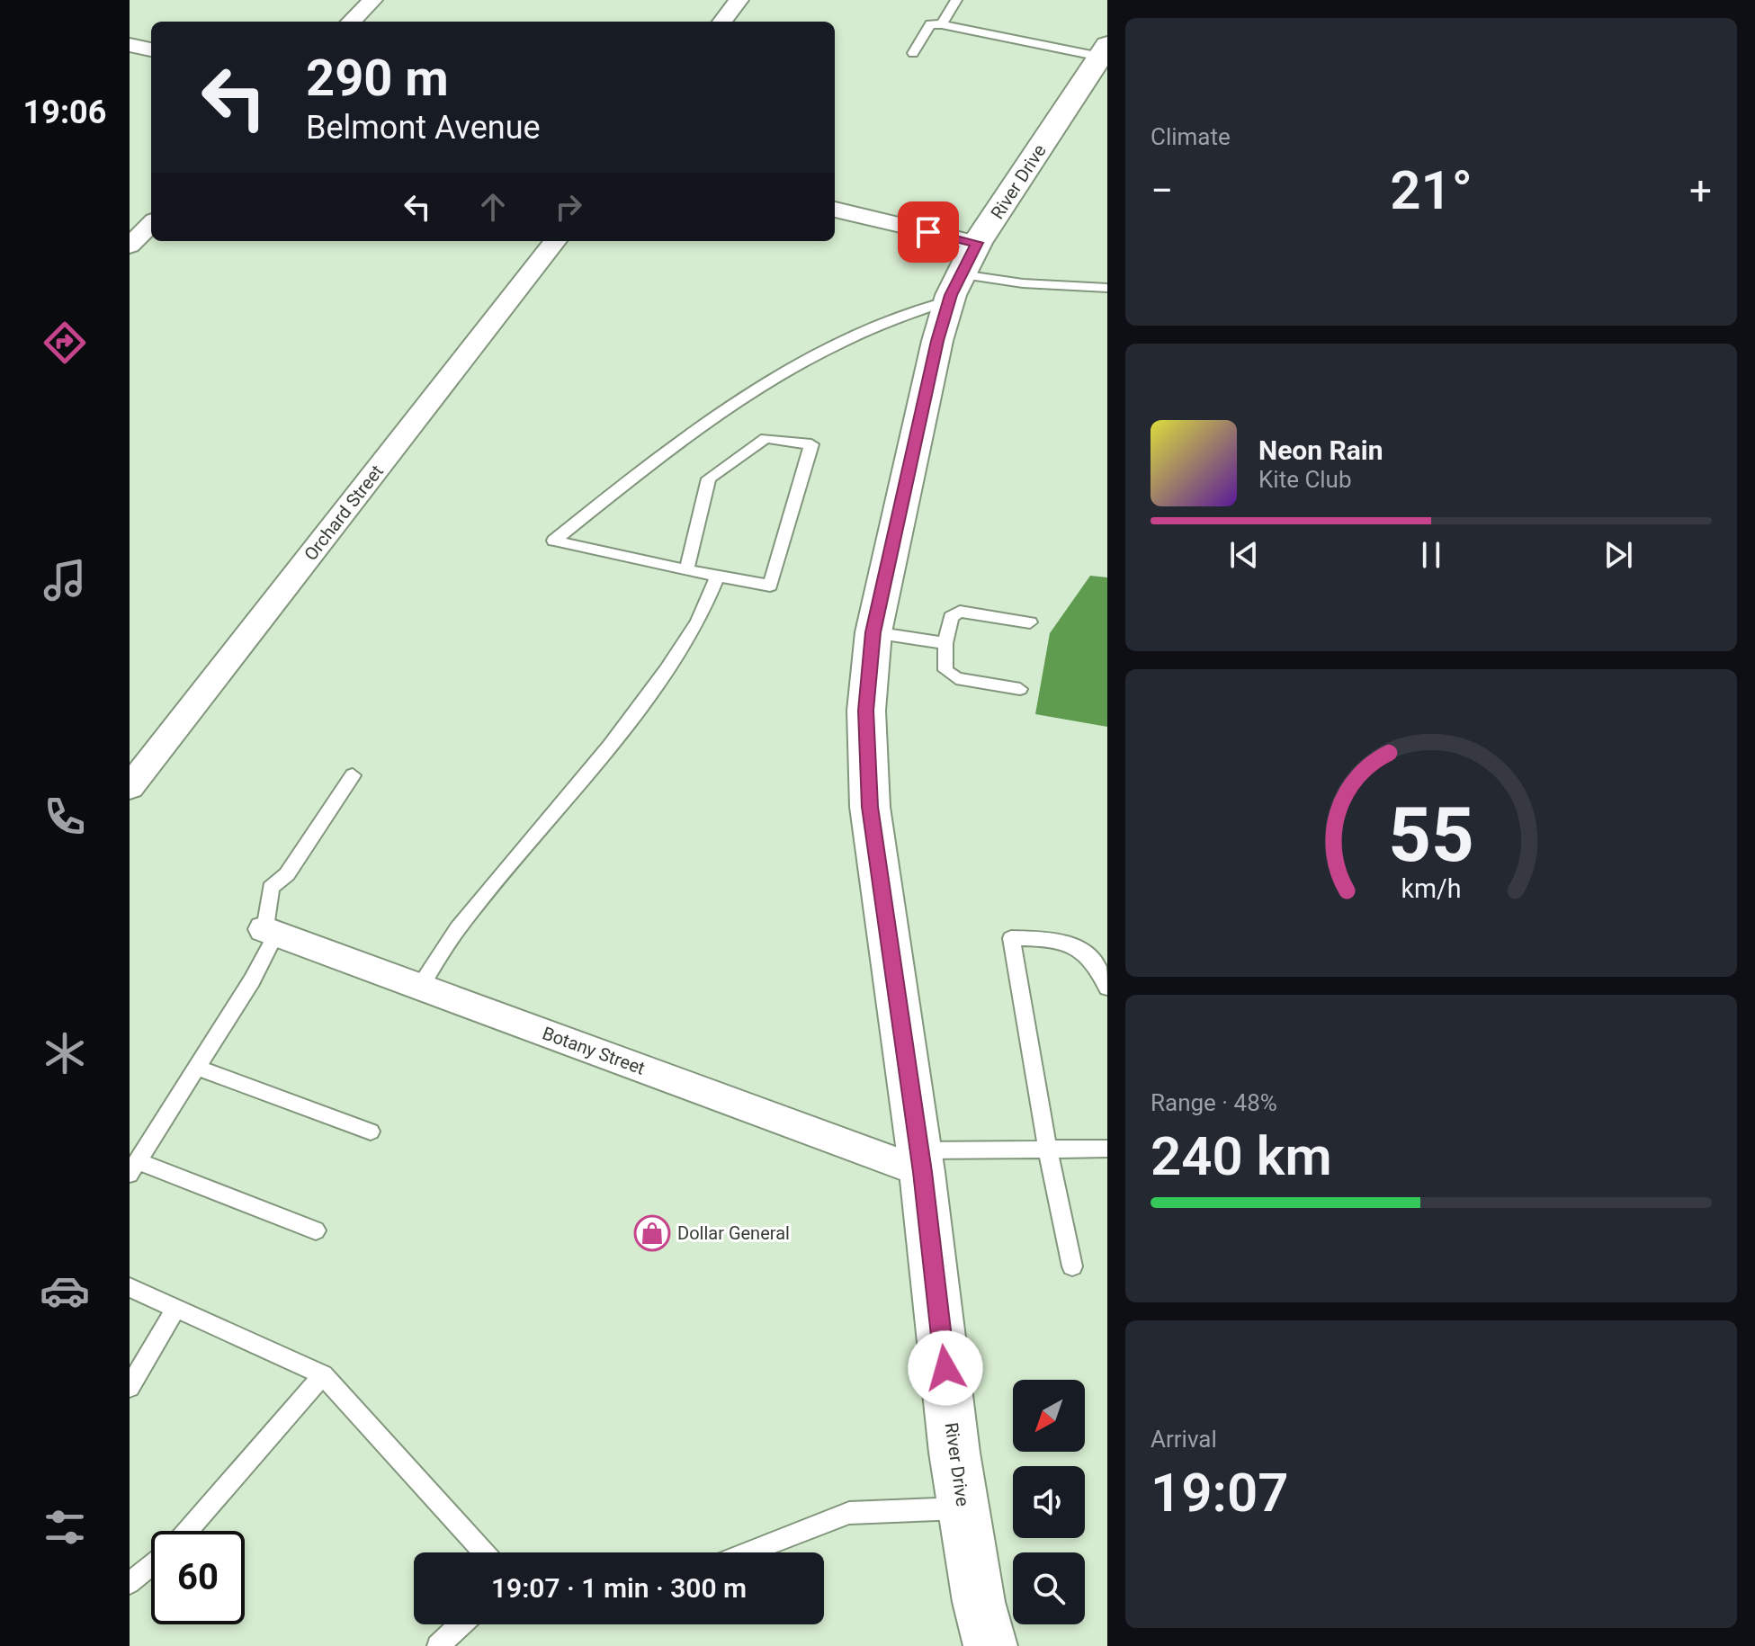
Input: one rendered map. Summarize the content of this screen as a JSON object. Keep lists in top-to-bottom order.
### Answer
{
  "streets": {
    "main road": ["River Drive"],
    "street": ["Orchard Street", "Botany Street"]
  },
  "crossings": [
    ["River Drive", "Botany Street"]
  ],
  "places": {
    "shop": ["Dollar General"]
  },
  "north": "bottom left",
  "page": {
    "tabs": "19:06",
    "tile": [
      "Climate",
      ["Range · 48%", "240 km"],
      ["Arrival", "19:07"]
    ],
    "turn": ["290 m", "Belmont Avenue"],
    "heat": ["−", "21°", "+"],
    "song": ["Neon Rain", "Kite Club"],
    "limit": "60",
    "trip": "19:07 · 1 min · 300 m",
    "gauge": ["55", "km/h"]
  }
}
